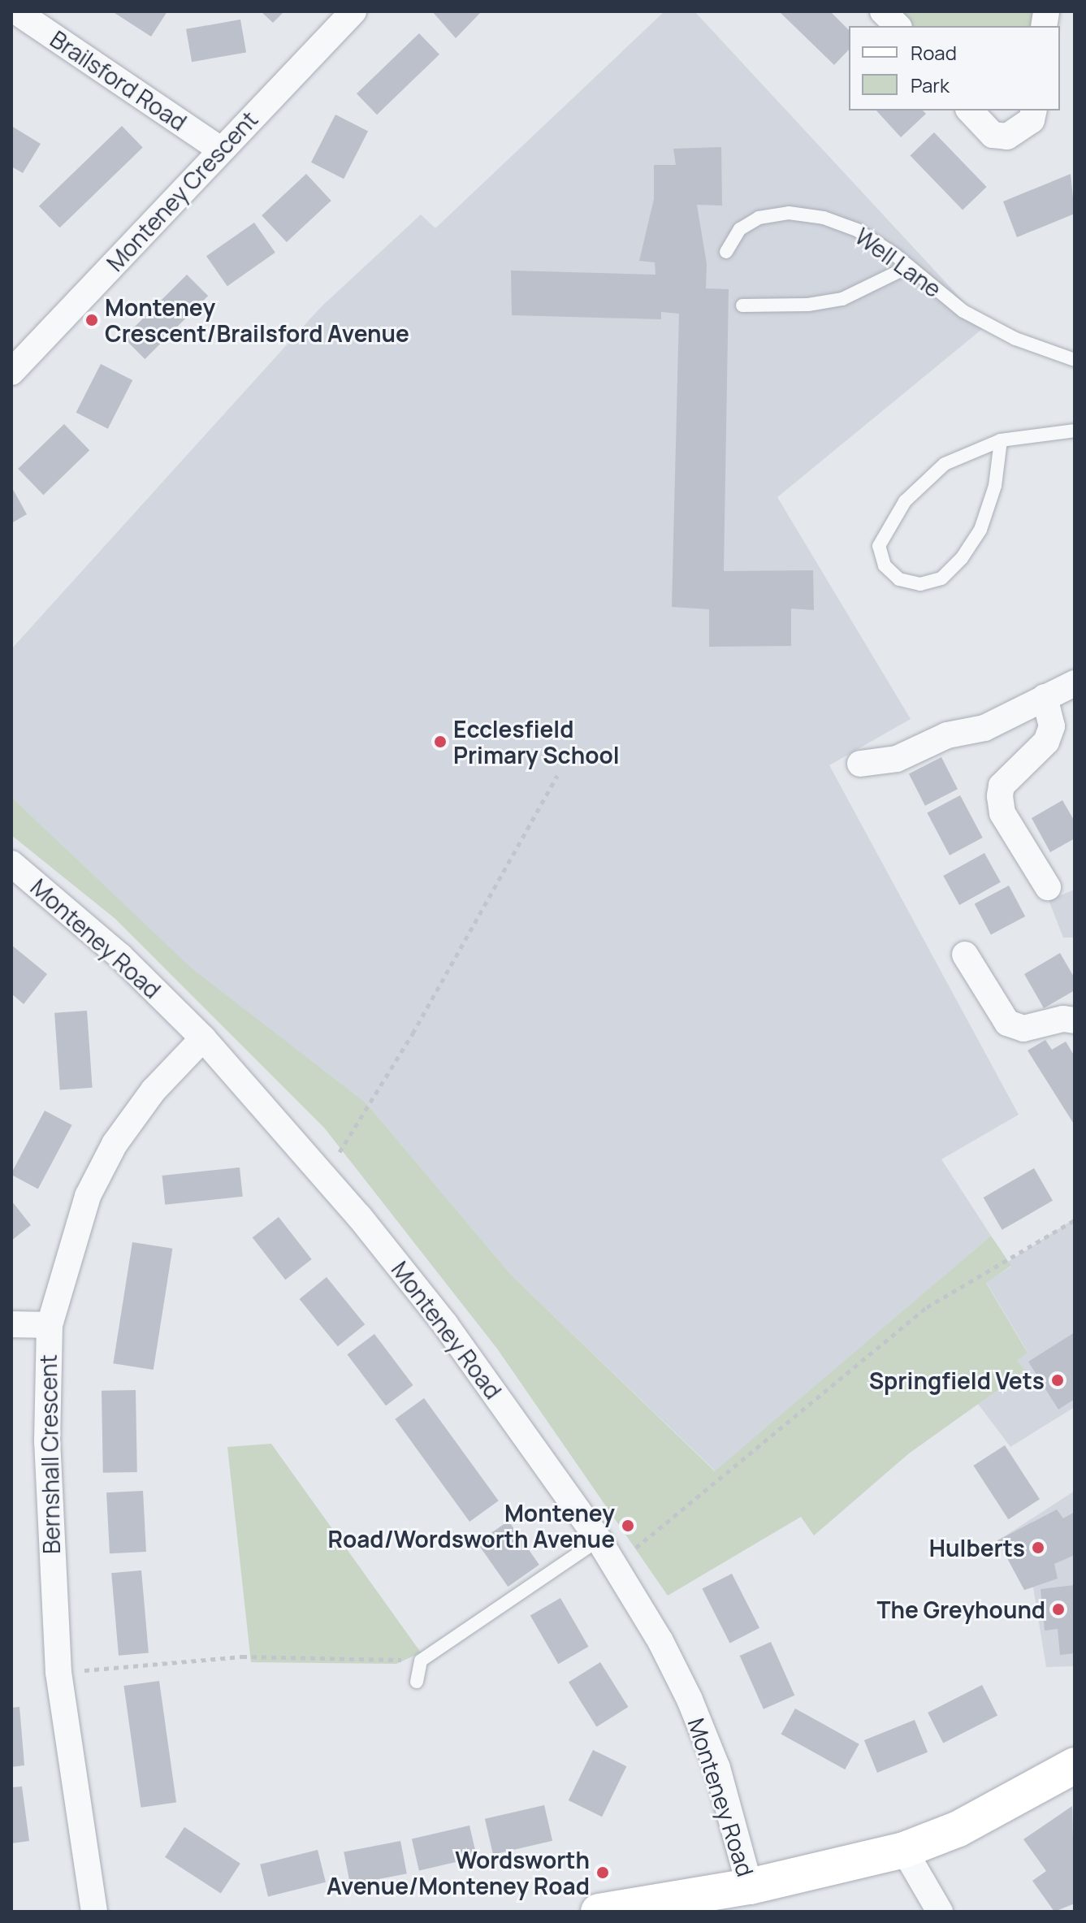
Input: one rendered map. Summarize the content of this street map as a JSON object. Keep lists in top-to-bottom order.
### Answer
{
  "streets": {
    "street": [
      "Brailsford Road",
      "Monteney Crescent",
      "Monteney Road",
      "Bernshall Crescent"
    ],
    "lane": ["Well Lane"]
  },
  "crossings": [
    ["Brailsford Road", "Monteney Crescent"],
    ["Monteney Road", "Bernshall Crescent"]
  ],
  "places": [
    "Monteney Crescent/Brailsford Avenue",
    "Ecclesfield Primary School",
    "Springfield Vets",
    "Monteney Road/Wordsworth Avenue",
    "Hulberts",
    "The Greyhound",
    "Wordsworth Avenue/Monteney Road"
  ],
  "legend": ["Road", "Park"]
}
